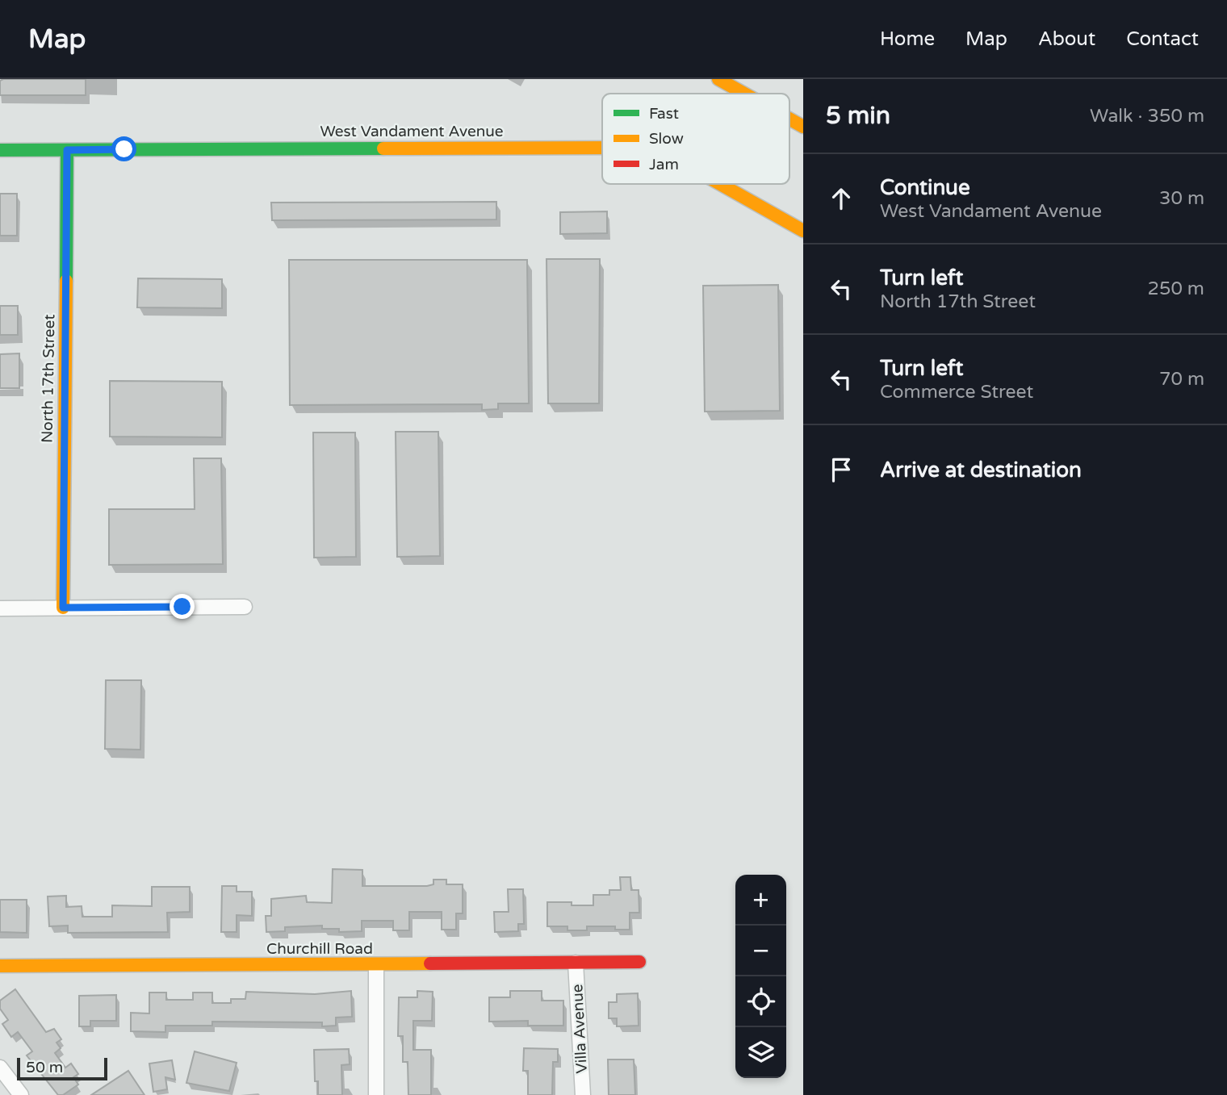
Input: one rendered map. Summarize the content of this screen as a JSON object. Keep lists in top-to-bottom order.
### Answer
{
  "streets": {
    "main road": ["West Vandament Avenue", "North 17th Street", "Churchill Road"],
    "street": ["Villa Avenue"]
  },
  "crossings": [
    ["West Vandament Avenue", "North 17th Street"],
    ["Churchill Road", "Villa Avenue"]
  ],
  "legend": ["Fast", "Slow", "Jam"],
  "scale_bar": "50 m",
  "page": {
    "header": "Map",
    "nav": [
      "Home",
      "Map",
      "About",
      "Contact"
    ],
    "heading": ["5 min", "Walk · 350 m"],
    "list": [
      ["Continue", "West Vandament Avenue", "30 m"],
      ["Turn left", "North 17th Street", "250 m"],
      ["Turn left", "Commerce Street", "70 m"],
      "Arrive at destination"
    ],
    "map_buttons": ["+", "−"],
    "scale": "50 m"
  }
}
